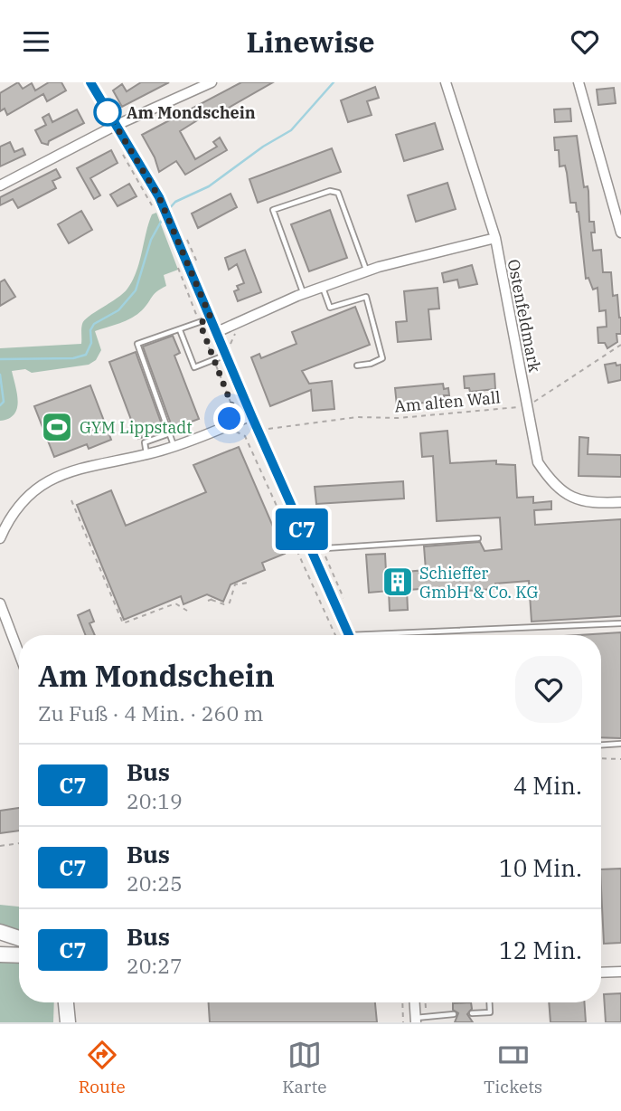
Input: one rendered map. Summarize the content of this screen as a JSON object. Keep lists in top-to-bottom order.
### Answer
{
  "streets": {
    "street": ["Ostenfeldmark"],
    "path": ["Am alten Wall"]
  },
  "crossings": [
    ["Ostenfeldmark", "Am alten Wall"]
  ],
  "places": {
    "other": ["Am Mondschein"],
    "sports": ["GYM Lippstadt"],
    "building": ["Schieffer GmbH & Co. KG"]
  },
  "lines": ["bus line C7"],
  "page": {
    "header": "Linewise",
    "on_map": "C7",
    "heading": ["Am Mondschein", "Zu Fuß · 4 Min. · 260 m"],
    "list": [
      {
        "mark": "C7",
        "name": "Bus",
        "note": "20:19",
        "value": "4 Min."
      },
      {
        "mark": "C7",
        "name": "Bus",
        "note": "20:25",
        "value": "10 Min."
      },
      {
        "mark": "C7",
        "name": "Bus",
        "note": "20:27",
        "value": "12 Min."
      }
    ],
    "tabs": ["Route", "Karte", "Tickets"]
  }
}
